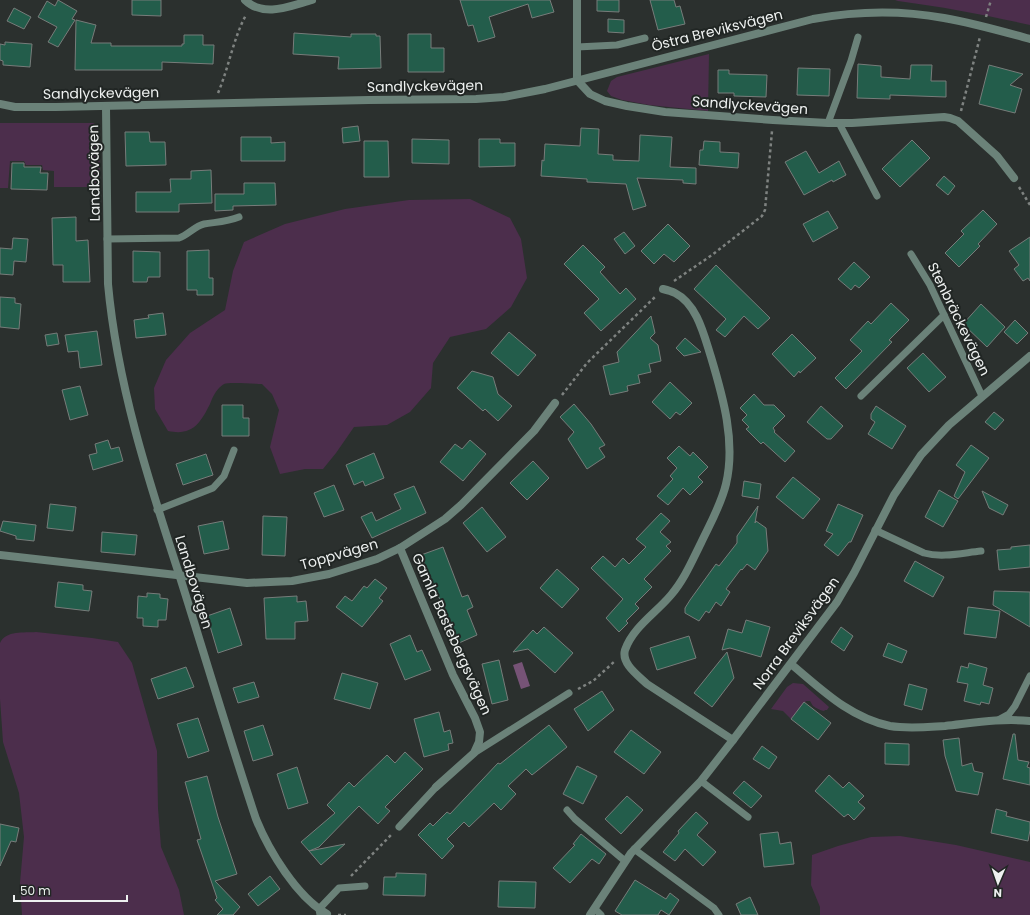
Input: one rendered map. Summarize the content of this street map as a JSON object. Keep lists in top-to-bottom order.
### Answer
{
  "streets": {
    "street": [
      "Östra Breviksvägen",
      "Sandlyckevägen",
      "Landbovägen",
      "Toppvägen",
      "Norra Breviksvägen",
      "Gamla Bastebergsvägen"
    ],
    "lane": ["Stenbräckevägen"]
  },
  "crossings": [
    ["Östra Breviksvägen", "Sandlyckevägen"],
    ["Sandlyckevägen", "Landbovägen"],
    ["Landbovägen", "Toppvägen"],
    ["Stenbräckevägen", "Norra Breviksvägen"],
    ["Toppvägen", "Gamla Bastebergsvägen"]
  ],
  "scale_bar": "50 m",
  "north": "bottom"
}
